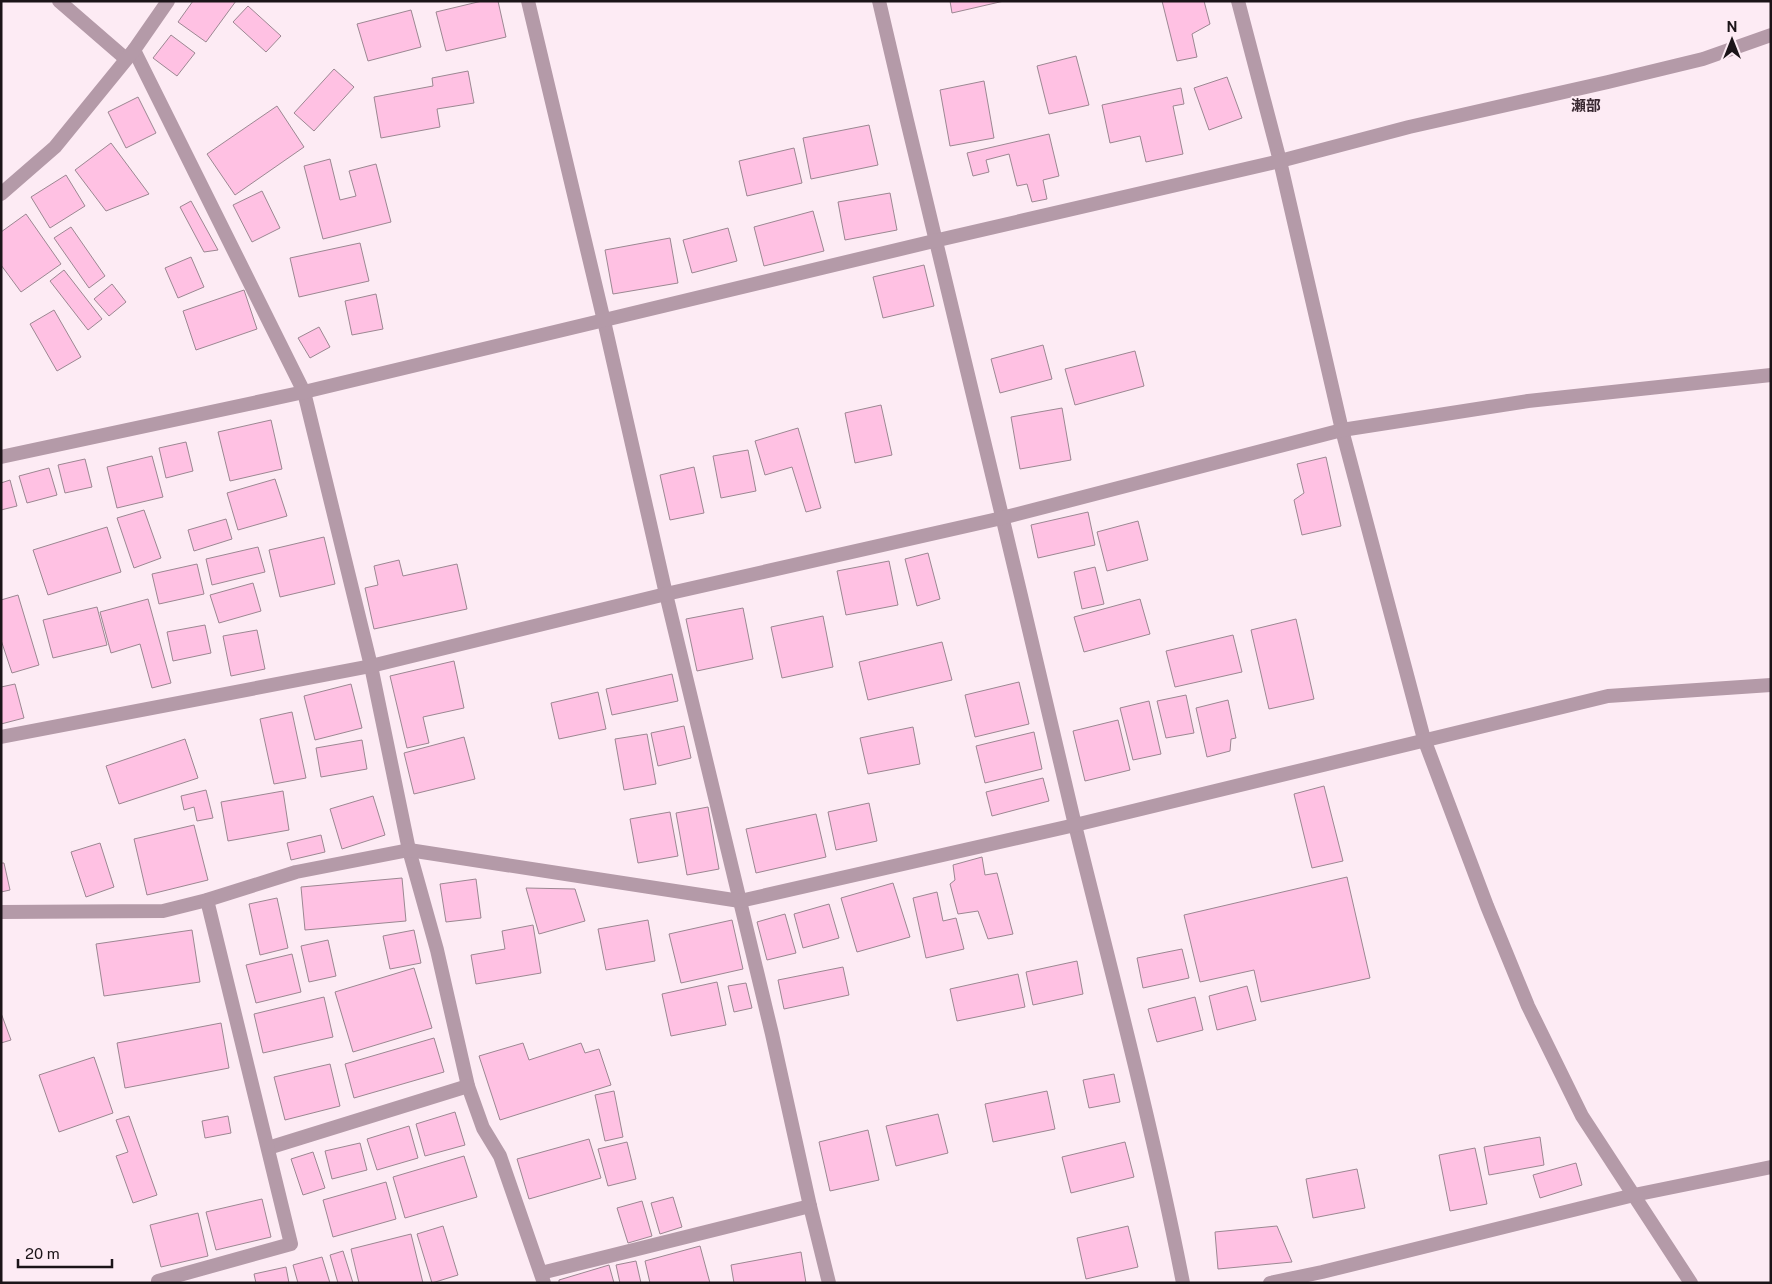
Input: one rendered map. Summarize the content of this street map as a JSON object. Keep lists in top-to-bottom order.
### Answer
{
  "districts": ["瀬部"],
  "scale_bar": "20 m",
  "north": "top"
}
